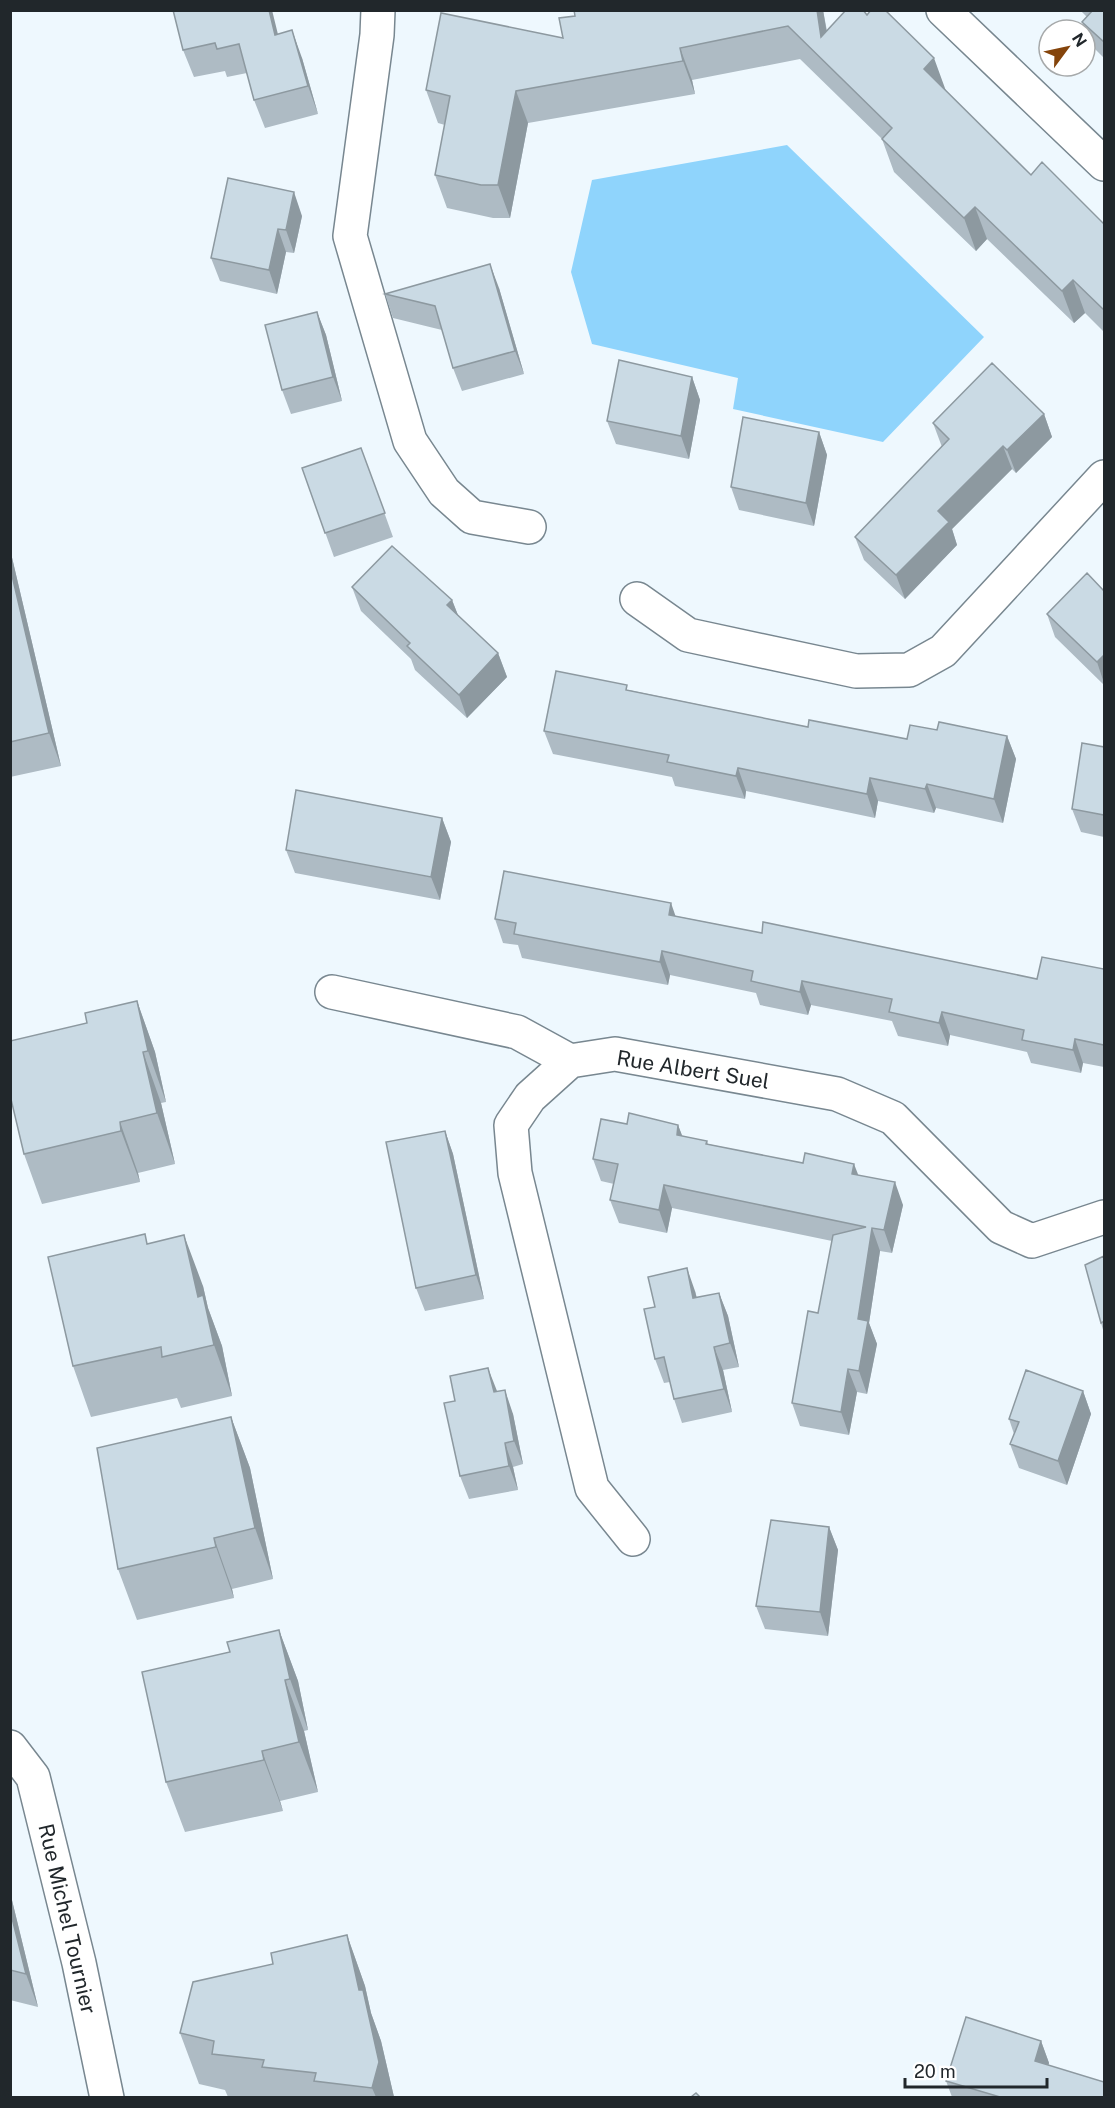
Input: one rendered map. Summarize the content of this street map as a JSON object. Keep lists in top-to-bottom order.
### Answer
{
  "streets": {
    "street": ["Rue Albert Suel", "Rue Michel Tournier"]
  },
  "scale_bar": "20 m",
  "north": "top right"
}
